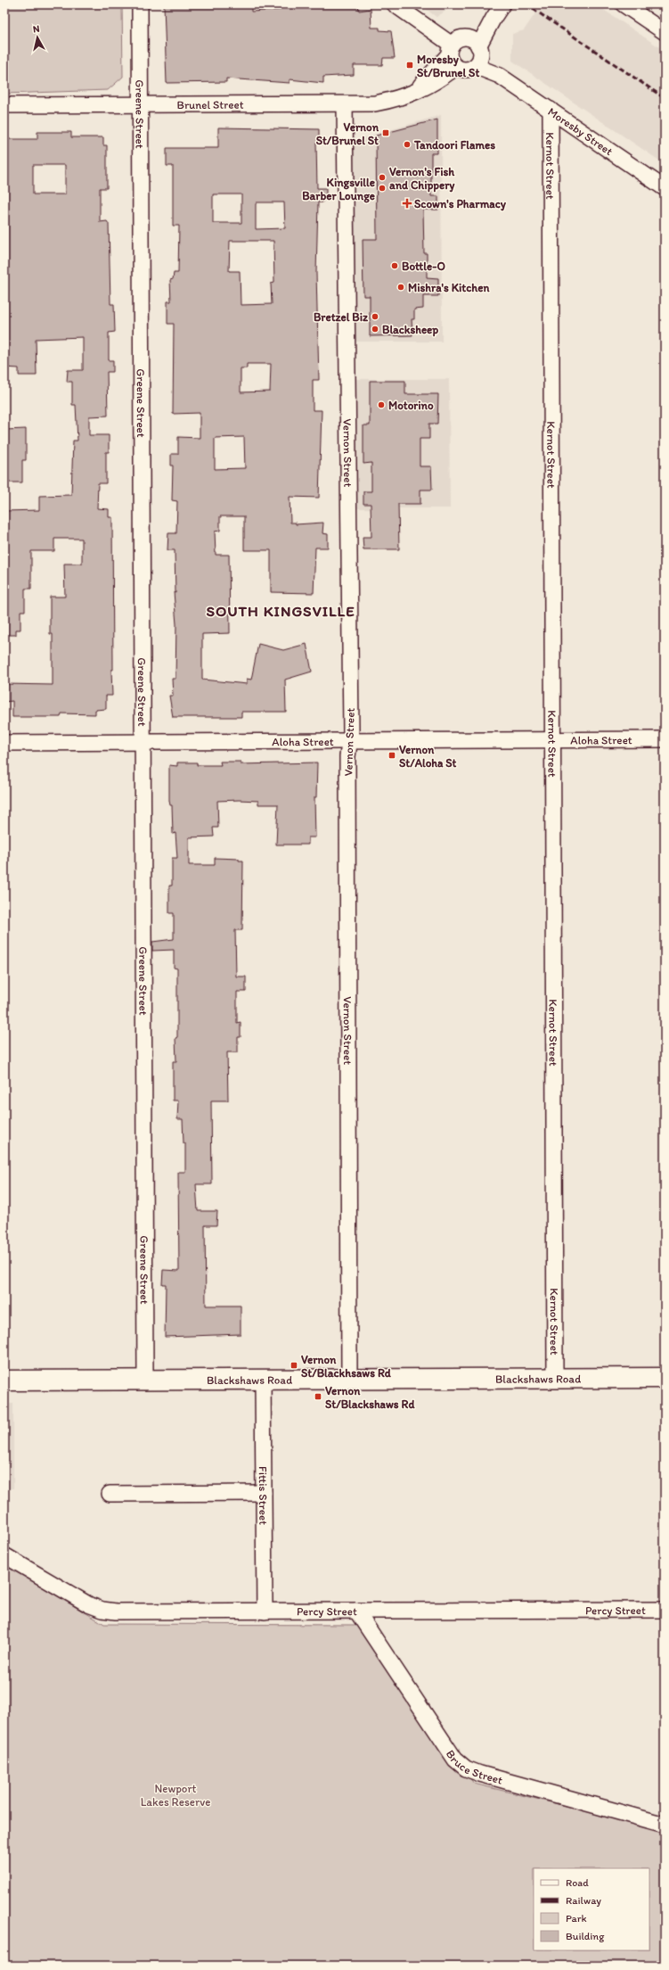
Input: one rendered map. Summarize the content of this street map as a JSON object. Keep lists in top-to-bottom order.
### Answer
{
  "streets": {
    "main road": ["Blackshaws Road"],
    "street": [
      "Brunel Street",
      "Greene Street",
      "Moresby Street",
      "Kernot Street",
      "Vernon Street",
      "Aloha Street",
      "Fittis Street",
      "Percy Street",
      "Bruce Street"
    ]
  },
  "crossings": [
    ["Brunel Street", "Greene Street"],
    ["Brunel Street", "Moresby Street"],
    ["Brunel Street", "Vernon Street"],
    ["Greene Street", "Aloha Street"],
    ["Greene Street", "Blackshaws Road"],
    ["Moresby Street", "Kernot Street"],
    ["Kernot Street", "Aloha Street"],
    ["Kernot Street", "Blackshaws Road"],
    ["Vernon Street", "Aloha Street"],
    ["Vernon Street", "Blackshaws Road"],
    ["Blackshaws Road", "Fittis Street"],
    ["Fittis Street", "Percy Street"],
    ["Percy Street", "Bruce Street"]
  ],
  "districts": ["SOUTH KINGSVILLE"],
  "parks": ["Newport Lakes Reserve"],
  "places": {
    "transit": [
      "Moresby St/Brunel St",
      "Vernon St/Brunel St",
      "Vernon St/Aloha St",
      "Vernon St/Blackhsaws Rd",
      "Vernon St/Blackshaws Rd"
    ],
    "other": [
      "Tandoori Flames",
      "Vernon's Fish and Chippery",
      "Kingsville Barber Lounge",
      "Bottle-O",
      "Mishra's Kitchen",
      "Bretzel Biz",
      "Blacksheep",
      "Motorino"
    ],
    "health": ["Scown's Pharmacy"]
  },
  "legend": [
    "Road",
    "Railway",
    "Park",
    "Building"
  ],
  "north": "top"
}
